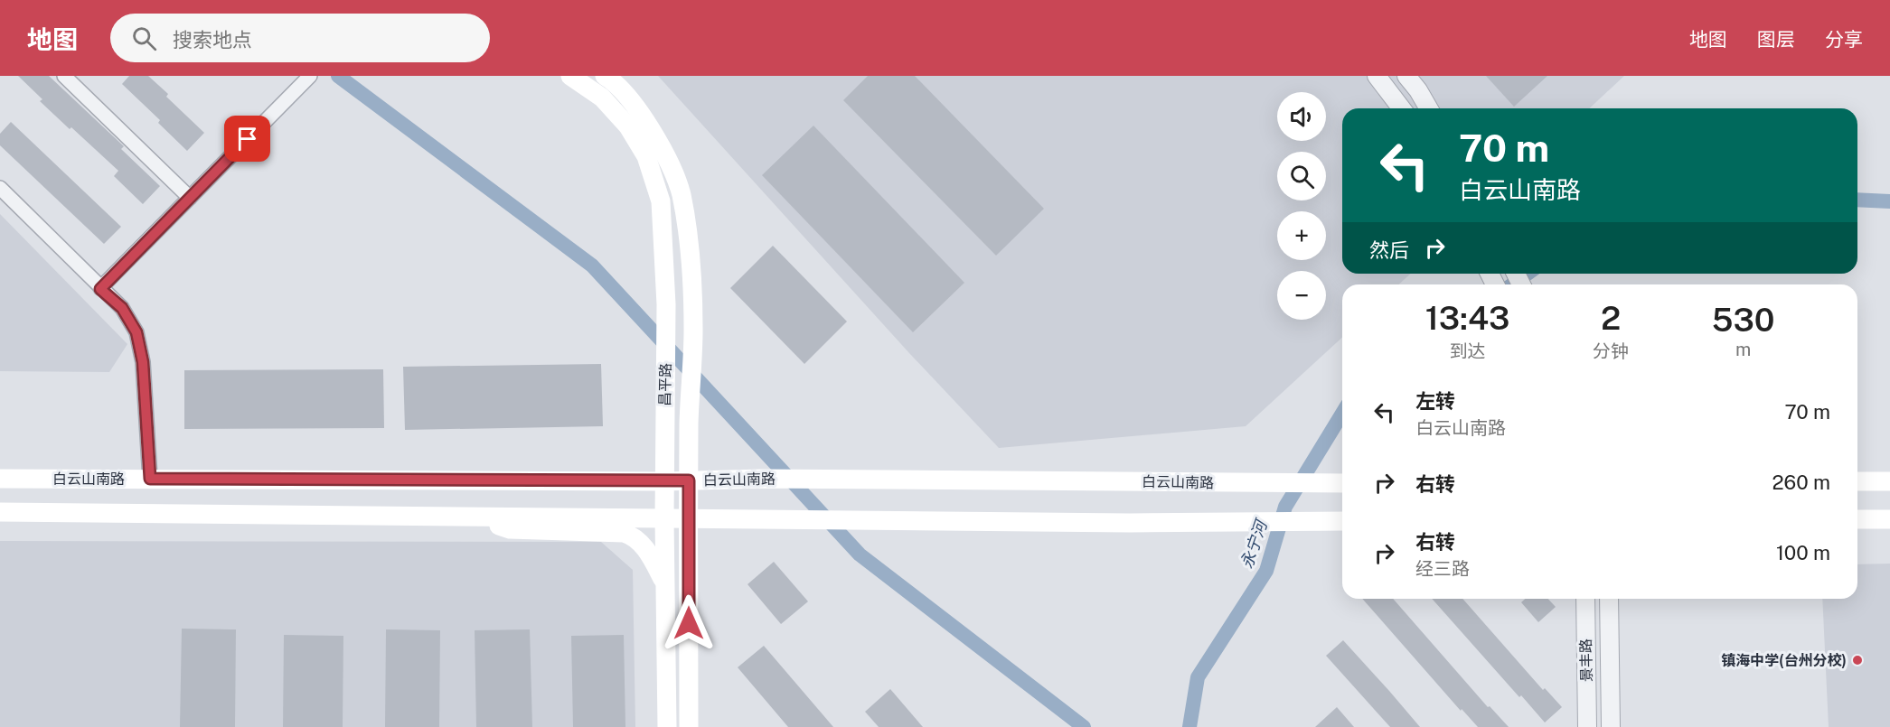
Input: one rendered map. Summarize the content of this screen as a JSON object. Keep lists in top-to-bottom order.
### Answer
{
  "streets": {
    "main road": ["昌平路", "白云山南路"],
    "street": ["景丰路"]
  },
  "crossings": [
    ["昌平路", "白云山南路"]
  ],
  "water": ["永宁河"],
  "places": ["镇海中学(台州分校)"],
  "page": {
    "header": "地图",
    "search": "搜索地点",
    "nav": ["地图", "图层", "分享"],
    "map_buttons": ["+", "−"],
    "turn": ["70 m", "白云山南路"],
    "then": "然后",
    "eta": [
      "13:43",
      "到达",
      "2",
      "分钟",
      "530",
      "m"
    ],
    "list": [
      {
        "name": "左转",
        "note": "白云山南路",
        "value": "70 m"
      },
      {
        "name": "右转",
        "value": "260 m"
      },
      {
        "name": "右转",
        "note": "经三路",
        "value": "100 m"
      }
    ]
  }
}
